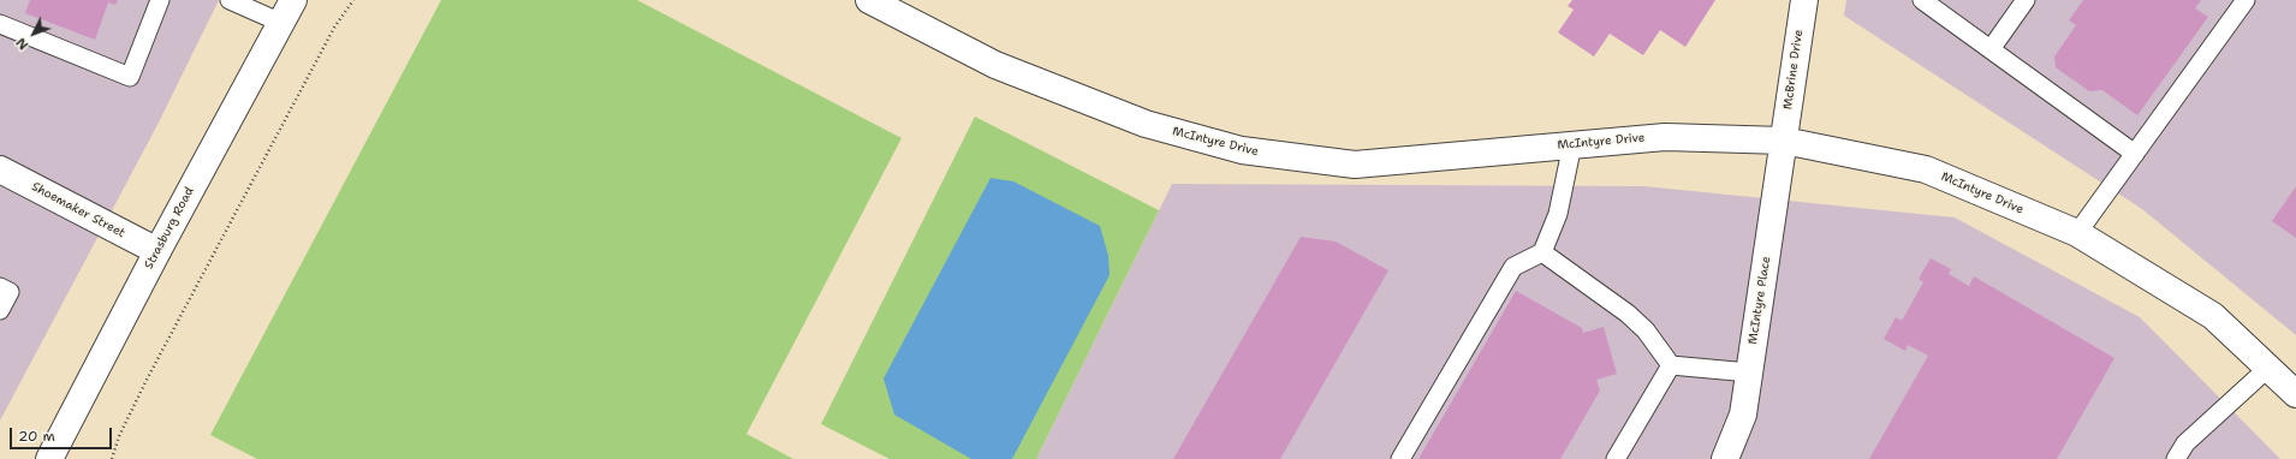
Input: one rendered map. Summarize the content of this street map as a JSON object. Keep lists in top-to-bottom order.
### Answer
{
  "streets": {
    "street": [
      "McBrine Drive",
      "McIntyre Drive",
      "Shoemaker Street",
      "Strasburg Road",
      "McIntyre Place"
    ]
  },
  "crossings": [
    ["McBrine Drive", "McIntyre Drive"],
    ["McBrine Drive", "McIntyre Place"],
    ["McIntyre Drive", "McIntyre Place"],
    ["Shoemaker Street", "Strasburg Road"]
  ],
  "scale_bar": "20 m",
  "north": "bottom left"
}
